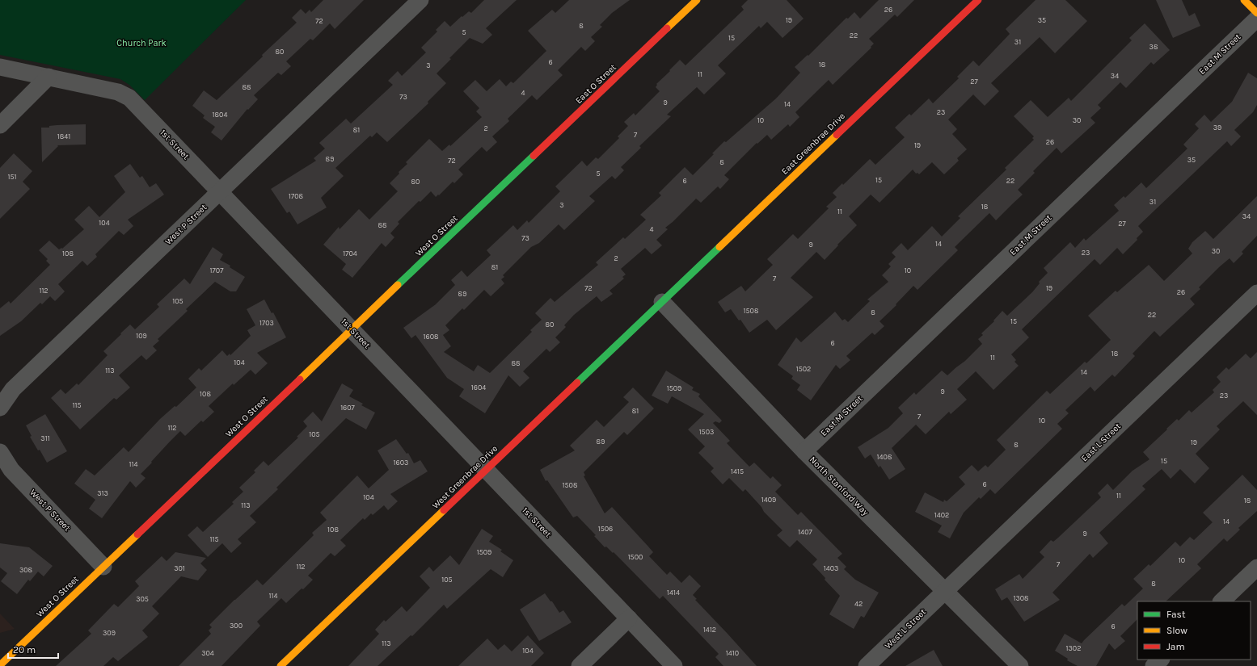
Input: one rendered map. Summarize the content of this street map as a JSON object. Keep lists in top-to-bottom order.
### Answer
{
  "streets": {
    "street": [
      "East M Street",
      "East O Street",
      "East Greenbrae Drive",
      "1st Street",
      "West P Street",
      "West O Street",
      "East L Street",
      "West Greenbrae Drive",
      "North Stanford Way",
      "West L Street"
    ]
  },
  "crossings": [
    ["East M Street", "North Stanford Way"],
    ["East O Street", "West O Street"],
    ["East Greenbrae Drive", "West Greenbrae Drive"],
    ["East Greenbrae Drive", "North Stanford Way"],
    ["1st Street", "West P Street"],
    ["1st Street", "West O Street"],
    ["1st Street", "West Greenbrae Drive"],
    ["West P Street", "West O Street"],
    ["East L Street", "North Stanford Way"],
    ["East L Street", "West L Street"],
    ["West Greenbrae Drive", "North Stanford Way"],
    ["North Stanford Way", "West L Street"]
  ],
  "parks": ["Church Park"],
  "house_numbers": [
    "26",
    "19",
    "35",
    "72",
    "8",
    "5",
    "22",
    "15",
    "31",
    "38",
    "80",
    "6",
    "18",
    "3",
    "11",
    "34",
    "27",
    "88",
    "4",
    "73",
    "9",
    "14",
    "23",
    "1804",
    "10",
    "30",
    "39",
    "2",
    "81",
    "7",
    "1841",
    "26",
    "19",
    "89",
    "35",
    "72",
    "8",
    "5",
    "151",
    "15",
    "6",
    "22",
    "80",
    "1708",
    "31",
    "3",
    "18",
    "11",
    "34",
    "104",
    "27",
    "88",
    "4",
    "73",
    "14",
    "9",
    "30",
    "23",
    "108",
    "1704",
    "2",
    "81",
    "1707",
    "10",
    "7",
    "72",
    "19",
    "112",
    "26",
    "89",
    "105",
    "1508",
    "8",
    "22",
    "15",
    "1703",
    "80",
    "109",
    "1608",
    "6",
    "18",
    "11",
    "104",
    "88",
    "1502",
    "113",
    "14",
    "1604",
    "1509",
    "9",
    "108",
    "23",
    "115",
    "1607",
    "81",
    "7",
    "10",
    "112",
    "1503",
    "105",
    "311",
    "89",
    "19",
    "8",
    "1408",
    "15",
    "1603",
    "114",
    "1415",
    "6",
    "1508",
    "313",
    "11",
    "104",
    "1409",
    "18",
    "113",
    "1402",
    "14",
    "1506",
    "108",
    "1407",
    "9",
    "115",
    "1509",
    "1500",
    "10",
    "7",
    "112",
    "301",
    "1403",
    "308",
    "105",
    "8",
    "1414",
    "114",
    "1308",
    "305",
    "42",
    "300",
    "6",
    "1412",
    "309",
    "113",
    "1302",
    "104",
    "304",
    "1410"
  ],
  "legend": ["Fast", "Slow", "Jam"],
  "scale_bar": "20 m"
}
